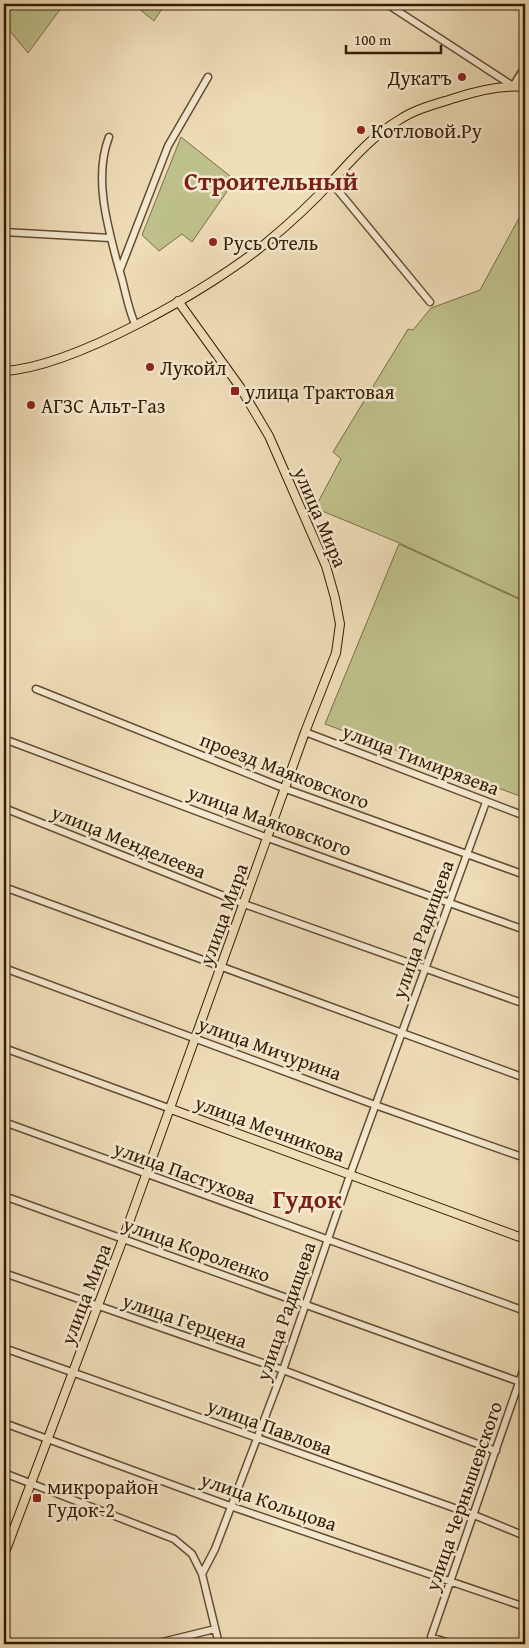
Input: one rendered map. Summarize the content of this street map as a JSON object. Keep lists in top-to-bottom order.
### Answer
{
  "streets": {
    "main road": ["улица Мира", "улица Мечникова"],
    "street": [
      "улица Тимирязева",
      "проезд Маяковского",
      "улица Маяковского",
      "улица Менделеева",
      "улица Радищева",
      "улица Мичурина",
      "улица Пастухова",
      "улица Короленко",
      "улица Герцена",
      "улица Павлова",
      "улица Чернышевского",
      "улица Кольцова"
    ]
  },
  "crossings": [
    ["улица Мира", "улица Тимирязева"],
    ["улица Мира", "проезд Маяковского"],
    ["улица Мира", "улица Маяковского"],
    ["улица Мира", "улица Менделеева"],
    ["улица Мира", "улица Мичурина"],
    ["улица Мира", "улица Мечникова"],
    ["улица Мира", "улица Пастухова"],
    ["улица Мира", "улица Короленко"],
    ["улица Мира", "улица Герцена"],
    ["улица Мира", "улица Павлова"],
    ["улица Мира", "улица Кольцова"],
    ["улица Тимирязева", "улица Радищева"],
    ["проезд Маяковского", "улица Радищева"],
    ["улица Маяковского", "улица Радищева"],
    ["улица Менделеева", "улица Радищева"],
    ["улица Радищева", "улица Мичурина"],
    ["улица Радищева", "улица Мечникова"],
    ["улица Радищева", "улица Пастухова"],
    ["улица Радищева", "улица Короленко"],
    ["улица Радищева", "улица Герцена"],
    ["улица Радищева", "улица Павлова"],
    ["улица Радищева", "улица Кольцова"],
    ["улица Короленко", "улица Чернышевского"],
    ["улица Герцена", "улица Чернышевского"],
    ["улица Павлова", "улица Чернышевского"],
    ["улица Чернышевского", "улица Кольцова"]
  ],
  "districts": ["Строительный", "Гудок"],
  "places": {
    "other": [
      "Дукатъ",
      "Котловой.Ру",
      "Русь Отель",
      "Лукойл",
      "АГЗС Альт-Газ"
    ],
    "transit": ["улица Трактовая", "микрорайон Гудок-2"]
  },
  "scale_bar": "100 m"
}
